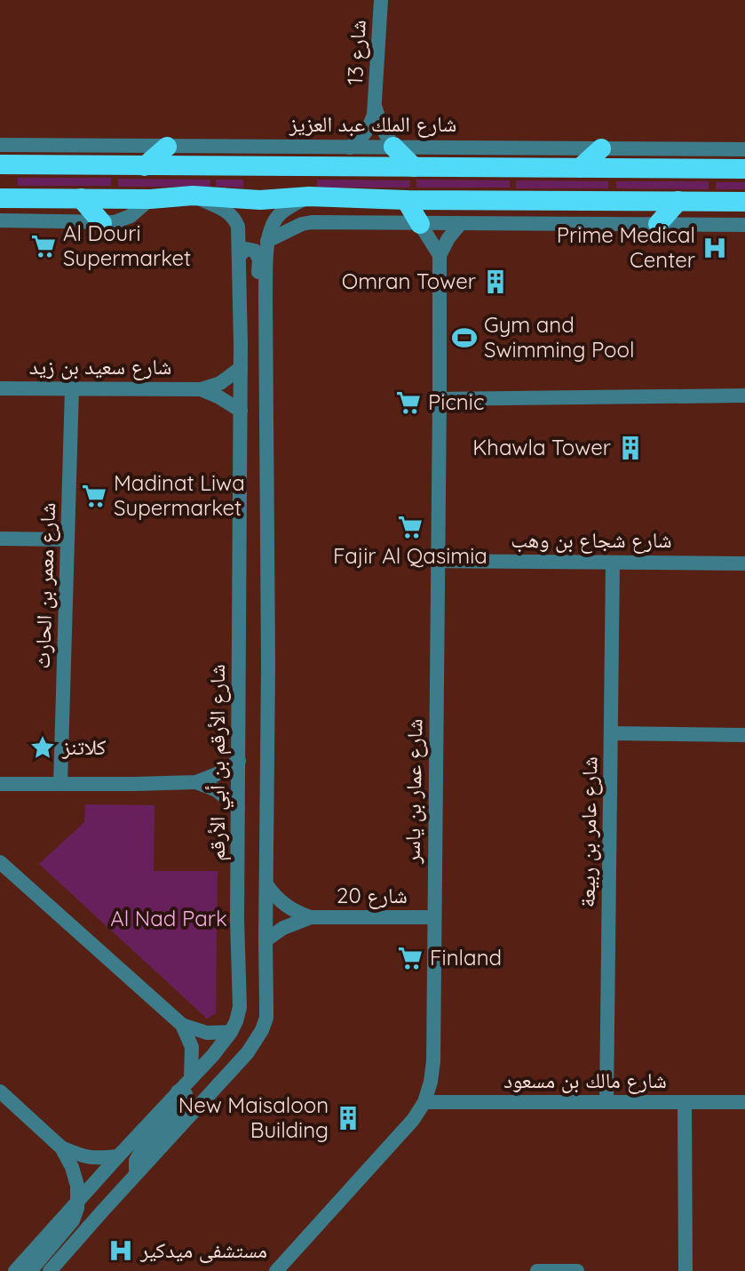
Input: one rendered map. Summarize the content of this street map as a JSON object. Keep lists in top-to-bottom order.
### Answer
{
  "streets": {
    "highway": ["شارع الملك عبد العزيز"],
    "street": [
      "شارع 13",
      "شارع سعيد بن زيد",
      "شارع شجاع بن وهب",
      "شارع معمر بن الحارث",
      "شارع الأرقم بن أبي الأرقم",
      "شارع عمار بن ياسر",
      "شارع عامر بن ربيعة",
      "شارع 20",
      "شارع مالك بن مسعود"
    ]
  },
  "crossings": [
    ["شارع 13", "شارع الملك عبد العزيز"],
    ["شارع سعيد بن زيد", "شارع معمر بن الحارث"],
    ["شارع سعيد بن زيد", "شارع الأرقم بن أبي الأرقم"],
    ["شارع شجاع بن وهب", "شارع عمار بن ياسر"],
    ["شارع شجاع بن وهب", "شارع عامر بن ربيعة"],
    ["شارع عمار بن ياسر", "شارع 20"],
    ["شارع عمار بن ياسر", "شارع مالك بن مسعود"],
    ["شارع عامر بن ربيعة", "شارع مالك بن مسعود"]
  ],
  "parks": ["Al Nad Park"],
  "places": {
    "supermarket": [
      "Al Douri Supermarket",
      "Picnic",
      "Madinat Liwa Supermarket",
      "Fajir Al Qasimia",
      "Finland"
    ],
    "hospital": ["Prime Medical Center", "مستشفى ميدكير"],
    "building": ["Omran Tower", "Khawla Tower", "New Maisaloon Building"],
    "sports": ["Gym and Swimming Pool"],
    "place": ["كلاتنز"]
  }
}
